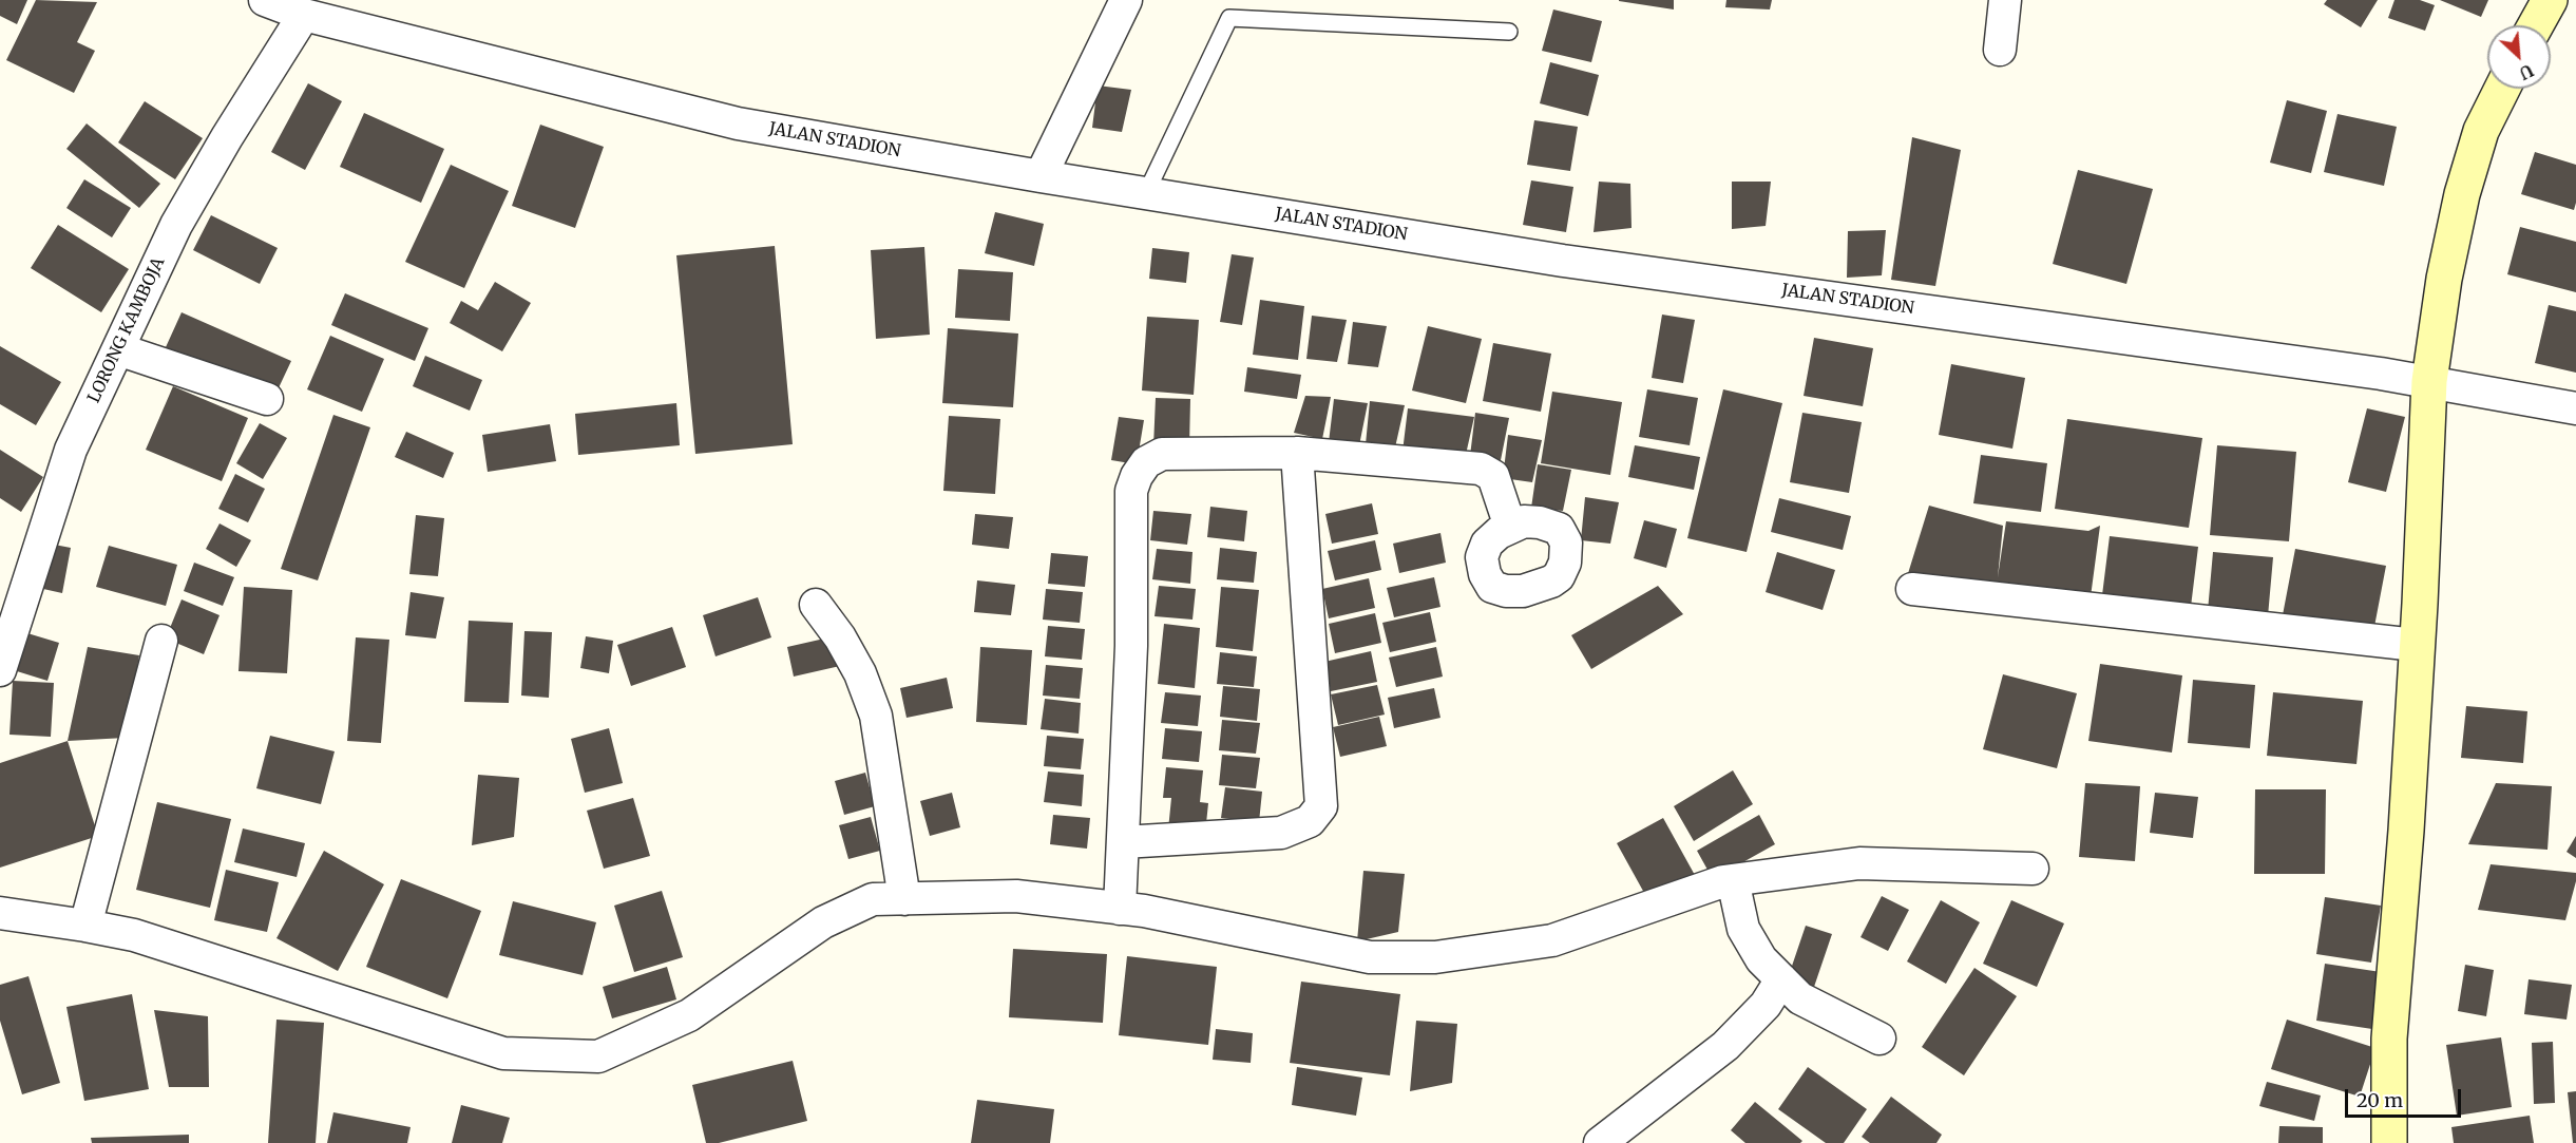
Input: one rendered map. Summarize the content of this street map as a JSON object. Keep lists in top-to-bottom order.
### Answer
{
  "streets": {
    "street": ["JALAN STADION", "LORONG KAMBOJA"]
  },
  "crossings": [
    ["JALAN STADION", "LORONG KAMBOJA"]
  ],
  "scale_bar": "20 m",
  "north": "bottom right"
}
